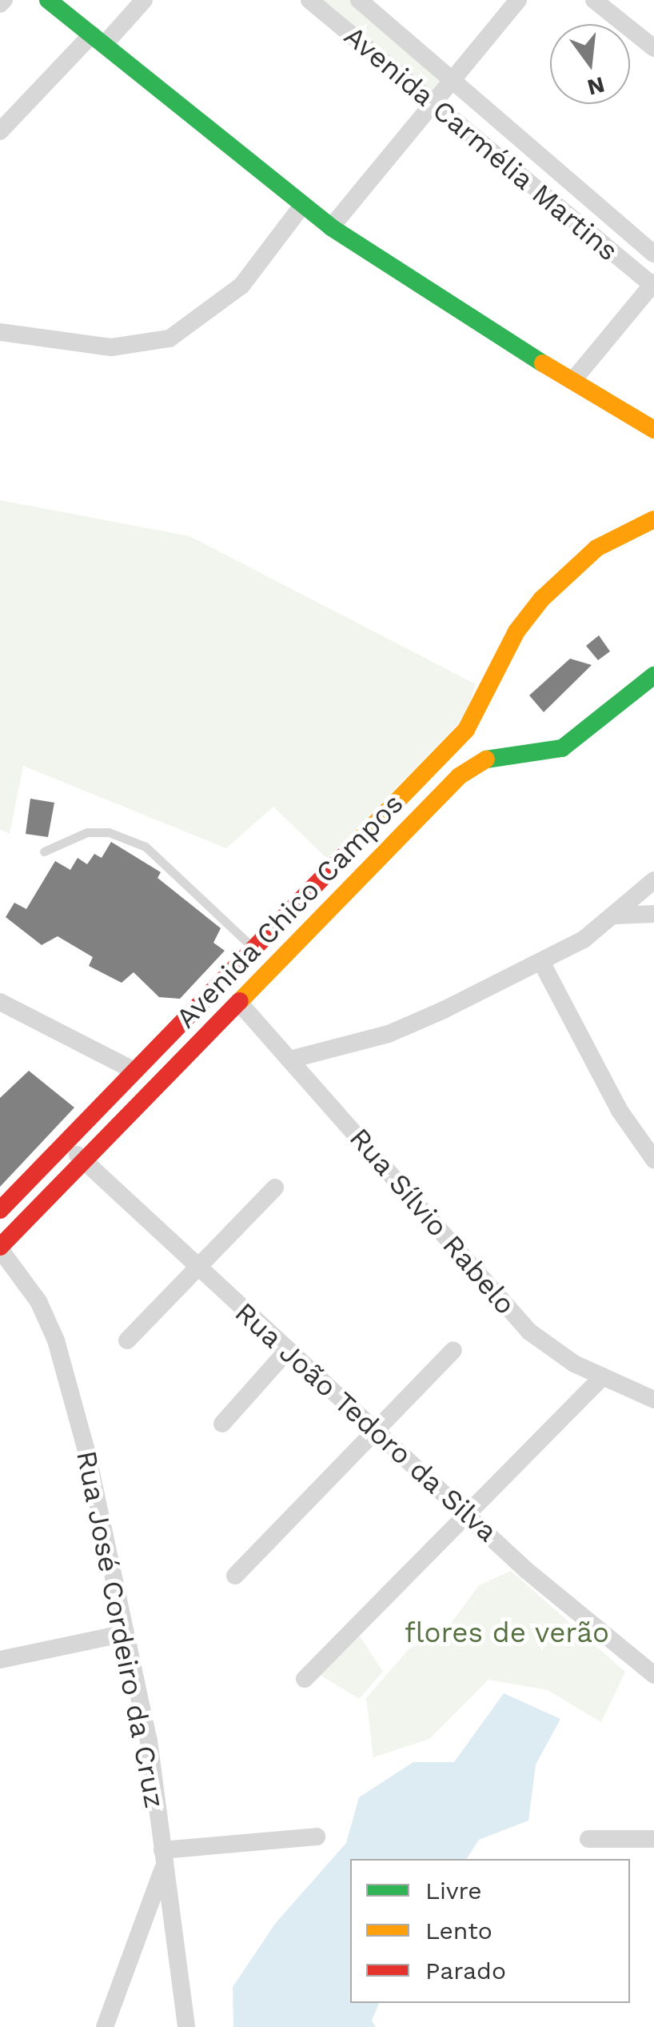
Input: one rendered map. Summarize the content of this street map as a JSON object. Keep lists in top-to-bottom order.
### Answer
{
  "streets": {
    "street": [
      "Avenida Carmélia Martins",
      "Avenida Chico Campos",
      "Rua Sílvio Rabelo",
      "Rua João Tedoro da Silva",
      "Rua José Cordeiro da Cruz"
    ]
  },
  "crossings": [
    ["Avenida Chico Campos", "Rua Sílvio Rabelo"],
    ["Avenida Chico Campos", "Rua João Tedoro da Silva"],
    ["Avenida Chico Campos", "Rua José Cordeiro da Cruz"]
  ],
  "parks": ["flores de verão"],
  "legend": ["Livre", "Lento", "Parado"],
  "north": "bottom"
}
